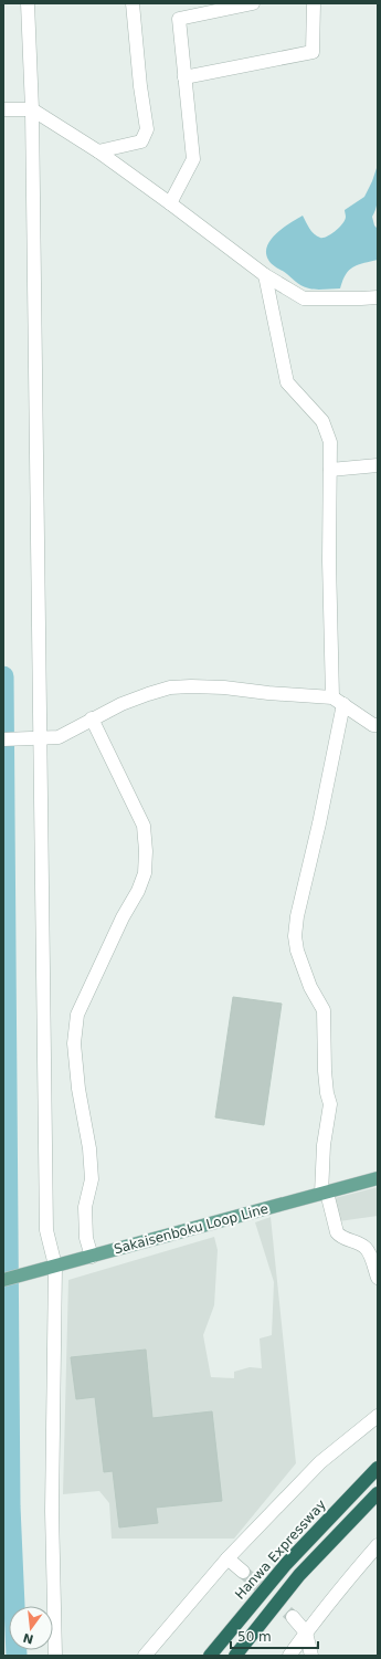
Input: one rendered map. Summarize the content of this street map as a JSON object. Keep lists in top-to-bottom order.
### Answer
{
  "streets": {
    "highway": ["Hanwa Expressway"],
    "main road": ["Sakaisenboku Loop Line"]
  },
  "scale_bar": "50 m",
  "north": "bottom"
}
